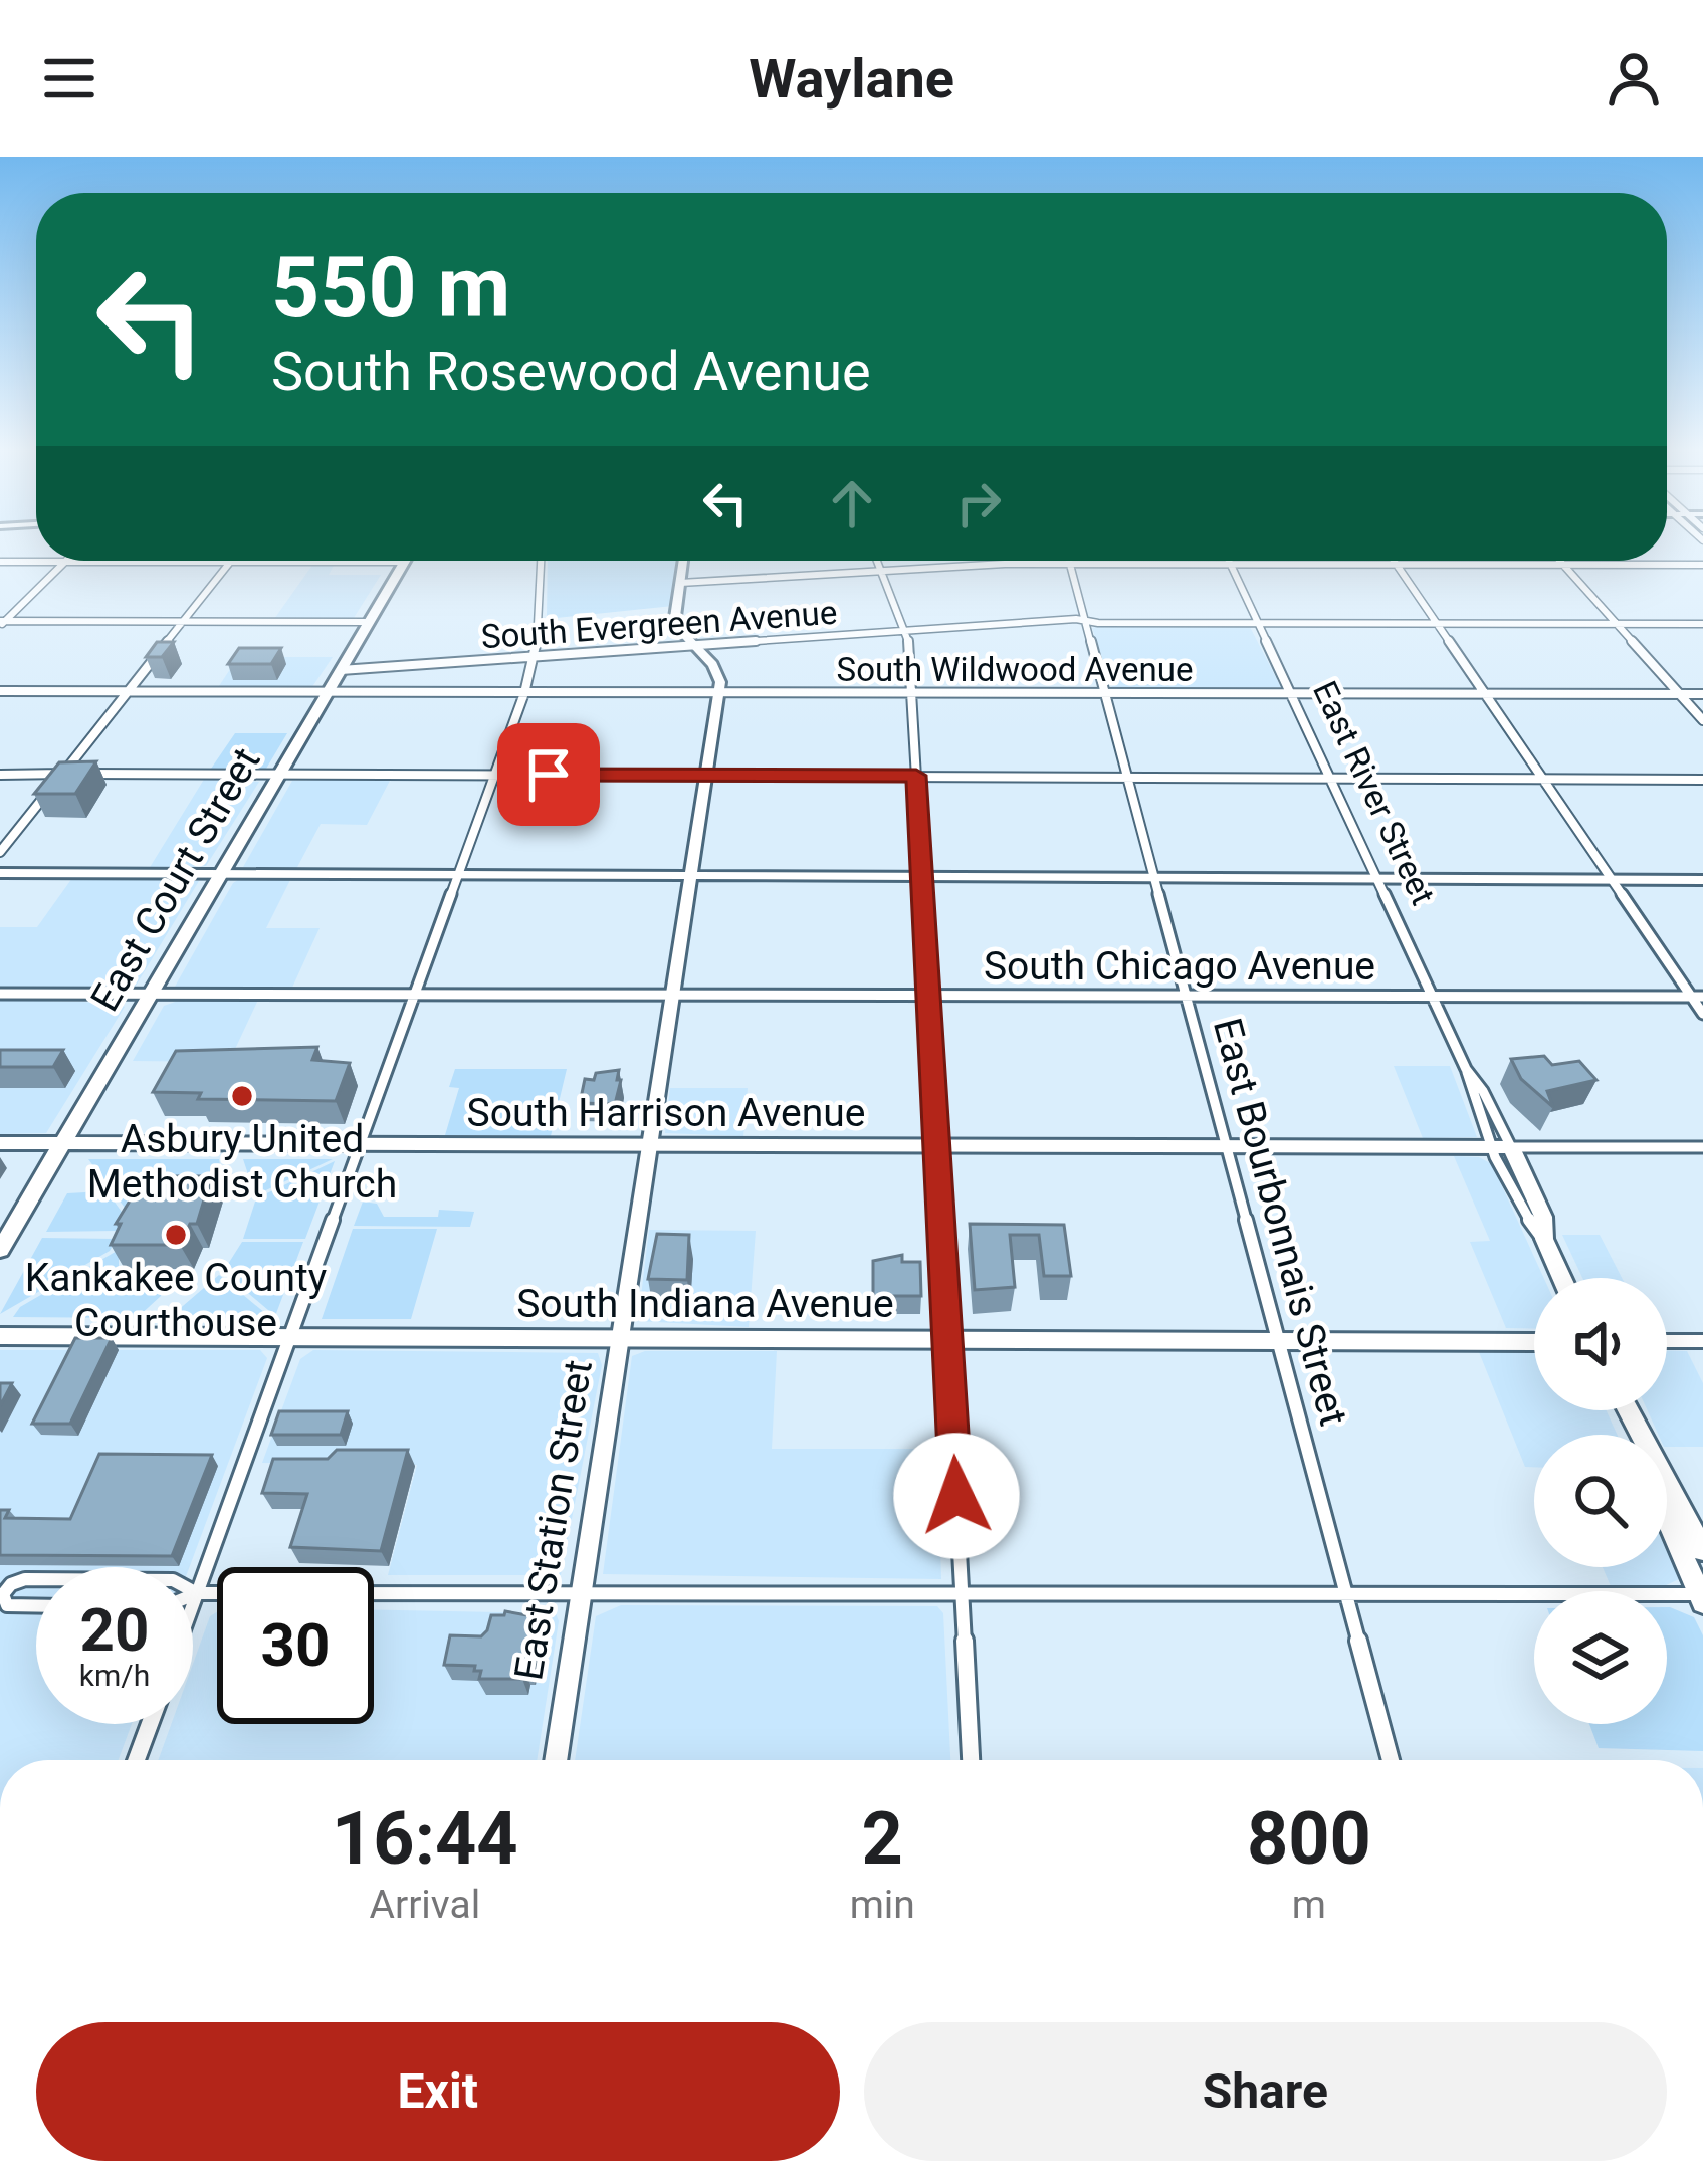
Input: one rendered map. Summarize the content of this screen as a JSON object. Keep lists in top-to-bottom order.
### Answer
{
  "streets": {
    "main road": [
      "East River Street",
      "East Court Street",
      "South Harrison Avenue",
      "South Indiana Avenue"
    ],
    "street": [
      "South Evergreen Avenue",
      "South Wildwood Avenue",
      "South Chicago Avenue",
      "East Bourbonnais Street",
      "East Station Street"
    ]
  },
  "crossings": [
    ["South Evergreen Avenue", "East River Street"],
    ["South Evergreen Avenue", "East Court Street"],
    ["South Evergreen Avenue", "East Bourbonnais Street"],
    ["South Wildwood Avenue", "East River Street"],
    ["South Wildwood Avenue", "East Court Street"],
    ["South Wildwood Avenue", "East Bourbonnais Street"],
    ["South Wildwood Avenue", "East Station Street"],
    ["East River Street", "South Chicago Avenue"],
    ["East River Street", "South Harrison Avenue"],
    ["East Court Street", "South Chicago Avenue"],
    ["East Court Street", "South Harrison Avenue"],
    ["South Chicago Avenue", "East Bourbonnais Street"],
    ["South Chicago Avenue", "East Station Street"],
    ["South Harrison Avenue", "East Bourbonnais Street"],
    ["South Harrison Avenue", "East Station Street"],
    ["East Bourbonnais Street", "South Indiana Avenue"],
    ["South Indiana Avenue", "East Station Street"]
  ],
  "places": ["Asbury United Methodist Church", "Kankakee County Courthouse"],
  "page": {
    "header": "Waylane",
    "turn": ["550 m", "South Rosewood Avenue"],
    "speed": "20 km/h",
    "limit": "30",
    "eta": [
      "16:44",
      "Arrival",
      "2",
      "min",
      "800",
      "m"
    ],
    "buttons": ["Exit", "Share"]
  }
}
